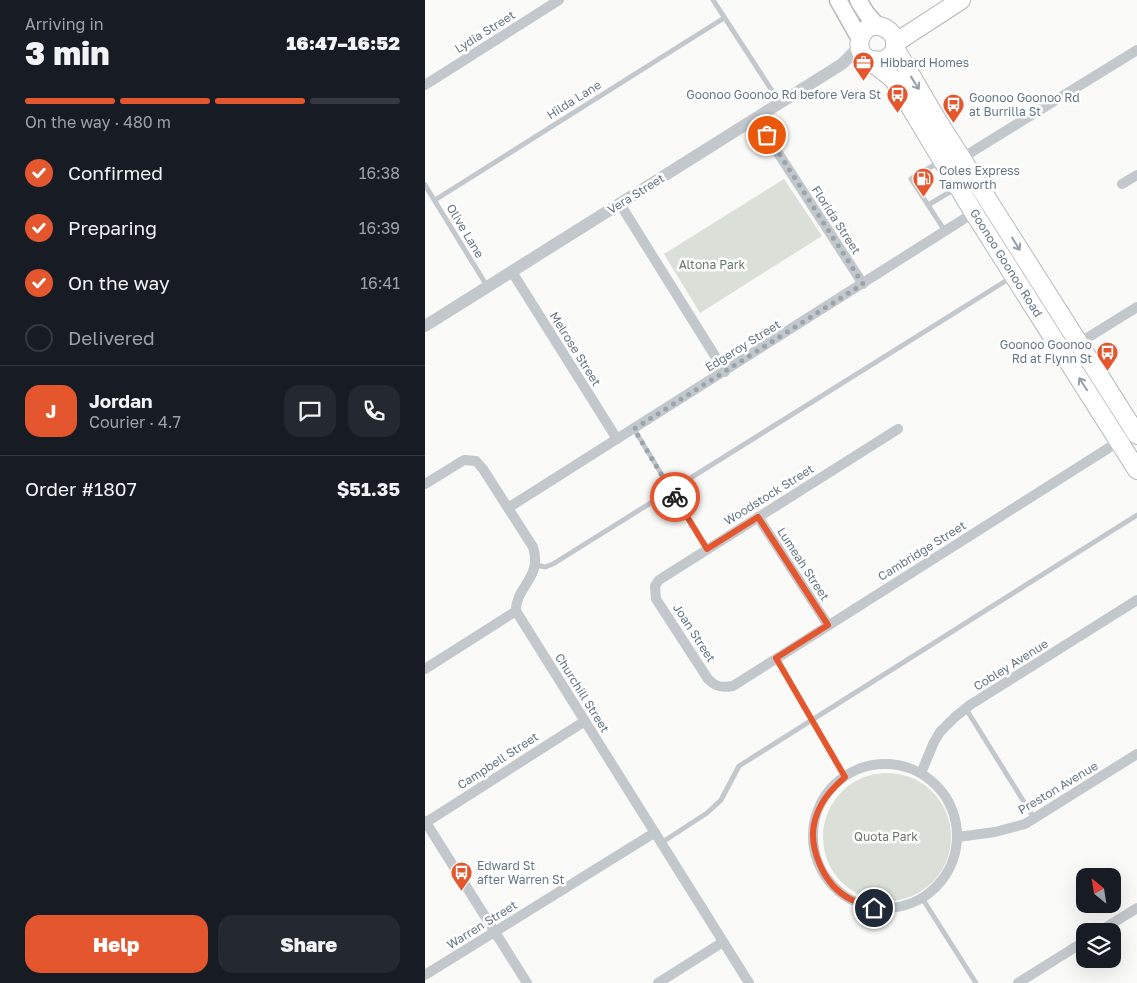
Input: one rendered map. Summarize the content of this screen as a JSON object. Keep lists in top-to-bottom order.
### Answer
{
  "streets": {
    "highway": ["Goonoo Goonoo Road"],
    "street": [
      "Lydia Street",
      "Vera Street",
      "Florida Street",
      "Edgeroy Street",
      "Melrose Street",
      "Woodstock Street",
      "Cambridge Street",
      "Lumeah Street",
      "Joan Street",
      "Cobley Avenue",
      "Churchill Street",
      "Campbell Street",
      "Preston Avenue",
      "Warren Street"
    ],
    "lane": ["Hilda Lane", "Olive Lane"]
  },
  "crossings": [
    ["Hilda Lane", "Olive Lane"],
    ["Vera Street", "Florida Street"],
    ["Vera Street", "Olive Lane"],
    ["Vera Street", "Goonoo Goonoo Road"],
    ["Vera Street", "Melrose Street"],
    ["Florida Street", "Edgeroy Street"],
    ["Goonoo Goonoo Road", "Edgeroy Street"],
    ["Goonoo Goonoo Road", "Cambridge Street"],
    ["Edgeroy Street", "Melrose Street"],
    ["Woodstock Street", "Lumeah Street"],
    ["Woodstock Street", "Joan Street"],
    ["Cambridge Street", "Lumeah Street"],
    ["Cambridge Street", "Joan Street"],
    ["Cobley Avenue", "Preston Avenue"],
    ["Churchill Street", "Campbell Street"],
    ["Churchill Street", "Warren Street"]
  ],
  "parks": ["Altona Park", "Quota Park"],
  "places": {
    "office": ["Hibbard Homes"],
    "bus stop": [
      "Goonoo Goonoo Rd before Vera St",
      "Goonoo Goonoo Rd at Burrilla St",
      "Goonoo Goonoo Rd at Flynn St",
      "Edward St after Warren St"
    ],
    "fuel station": ["Coles Express Tamworth"]
  },
  "north": "top left",
  "page": {
    "heading": ["3 min", "Arriving in", "16:47–16:52"],
    "panel": [
      "Jordan",
      "Courier · 4.7",
      "Order #1807",
      "$51.35"
    ],
    "bar": "On the way · 480 m",
    "list": [
      ["Confirmed", "16:38"],
      ["Preparing", "16:39"],
      ["On the way", "16:41"],
      "Delivered"
    ],
    "round": "J",
    "buttons": ["Help", "Share"]
  }
}
